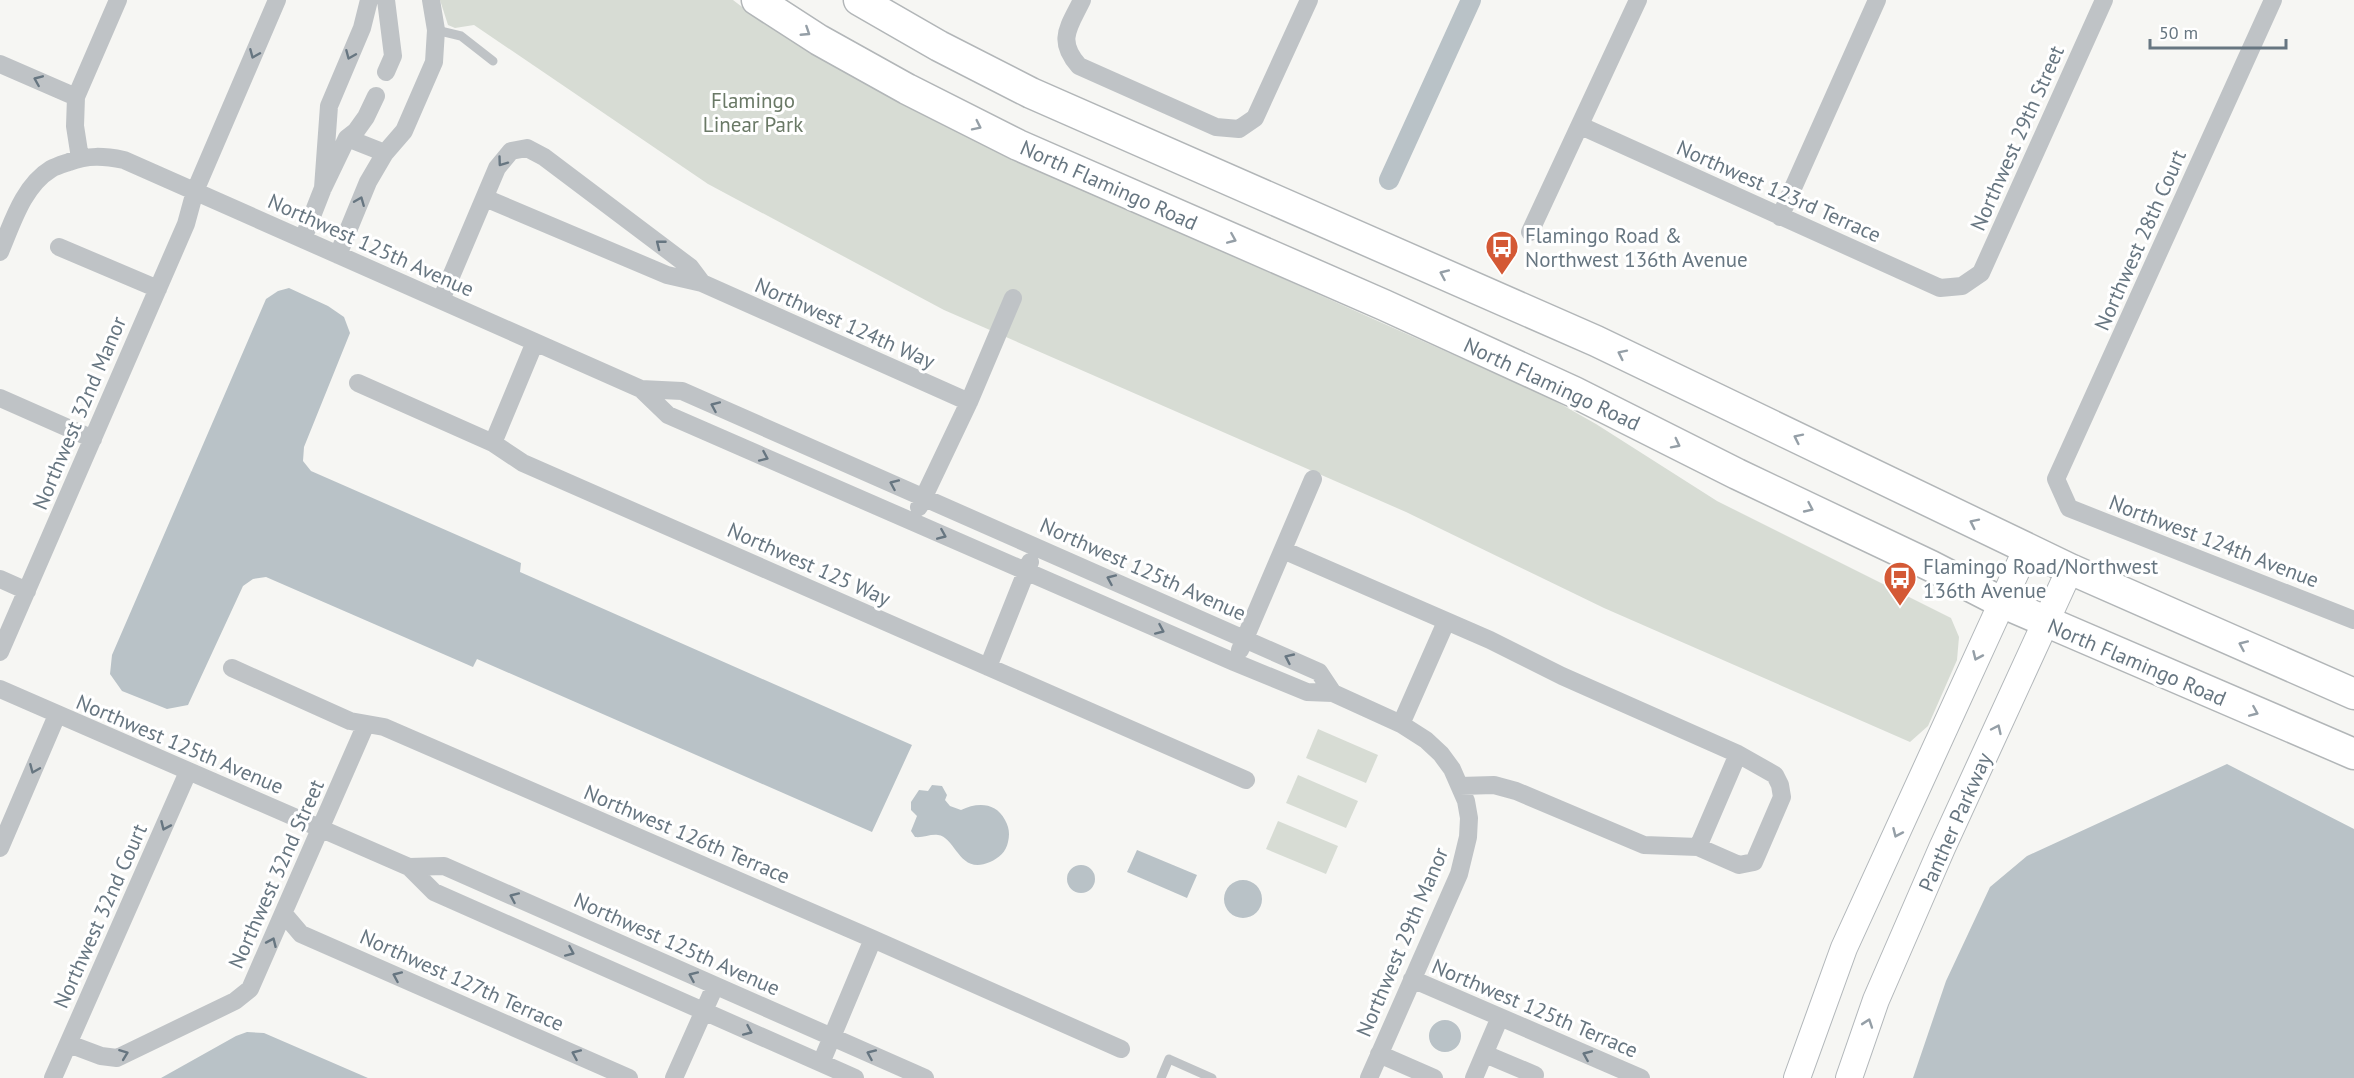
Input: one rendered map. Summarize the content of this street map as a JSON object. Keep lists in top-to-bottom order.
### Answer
{
  "streets": {
    "highway": ["North Flamingo Road"],
    "main road": ["Panther Parkway"],
    "street": [
      "Northwest 29th Street",
      "Northwest 123rd Terrace",
      "Northwest 28th Court",
      "Northwest 125th Avenue",
      "Northwest 124th Way",
      "Northwest 32nd Manor",
      "Northwest 124th Avenue",
      "Northwest 125 Way",
      "Northwest 126th Terrace",
      "Northwest 32nd Street",
      "Northwest 32nd Court",
      "Northwest 29th Manor",
      "Northwest 127th Terrace",
      "Northwest 125th Terrace"
    ]
  },
  "crossings": [
    ["Northwest 29th Street", "Northwest 123rd Terrace"],
    ["North Flamingo Road", "Panther Parkway"],
    ["Northwest 28th Court", "Northwest 124th Avenue"],
    ["Northwest 125th Avenue", "Northwest 124th Way"],
    ["Northwest 125th Avenue", "Northwest 32nd Manor"],
    ["Northwest 125th Avenue", "Northwest 32nd Street"],
    ["Northwest 125th Avenue", "Northwest 32nd Court"],
    ["Northwest 125th Avenue", "Northwest 29th Manor"],
    ["Northwest 126th Terrace", "Northwest 32nd Street"],
    ["Northwest 32nd Street", "Northwest 32nd Court"],
    ["Northwest 32nd Street", "Northwest 127th Terrace"],
    ["Northwest 29th Manor", "Northwest 125th Terrace"]
  ],
  "one_way": ["Northwest 32nd Street", "Northwest 127th Terrace"],
  "parks": ["Flamingo Linear Park"],
  "places": {
    "bus stop": ["Flamingo Road & Northwest 136th Avenue", "Flamingo Road/Northwest 136th Avenue"]
  },
  "scale_bar": "50 m"
}
